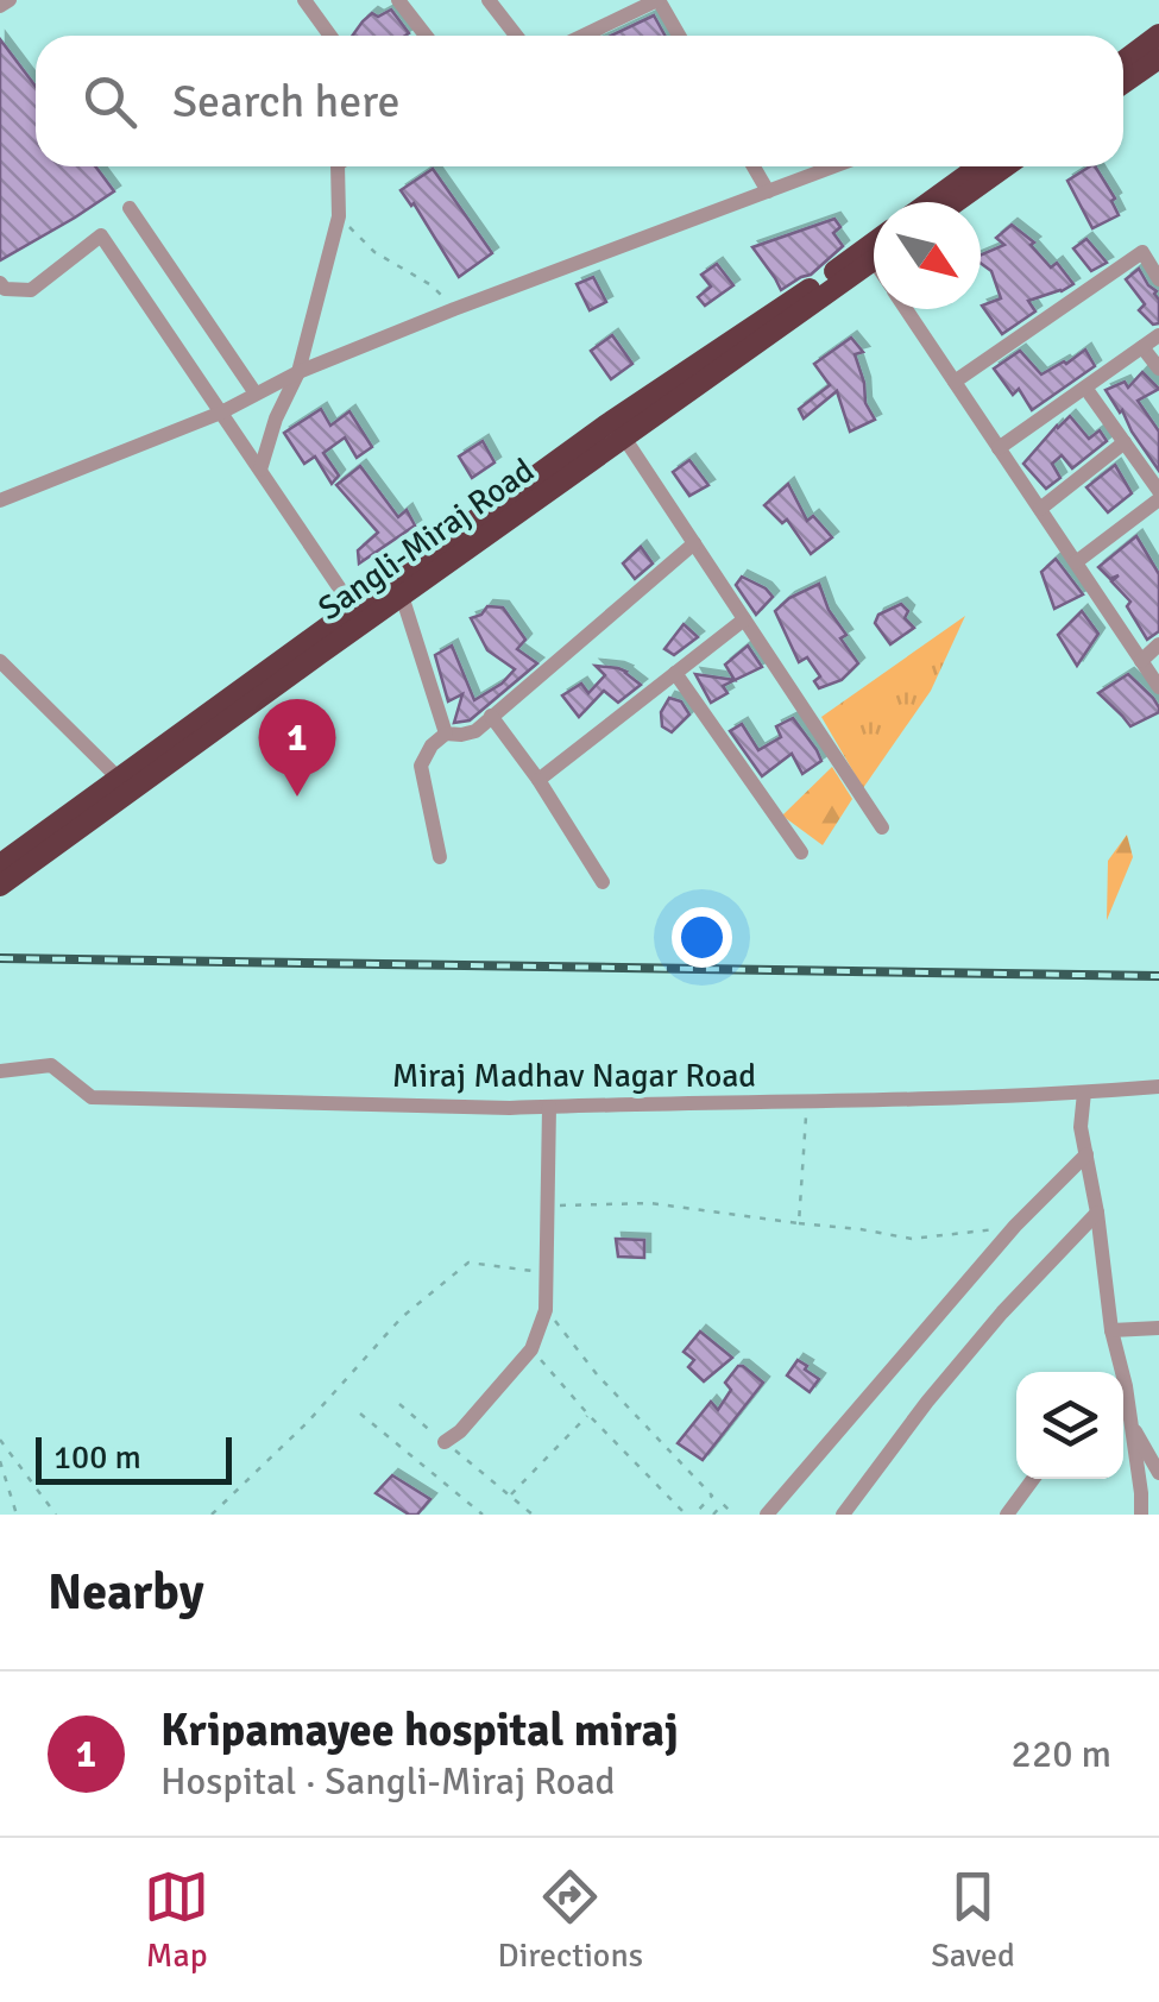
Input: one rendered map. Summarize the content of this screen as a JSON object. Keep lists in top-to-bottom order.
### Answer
{
  "streets": {
    "highway": ["Sangli-Miraj Road"],
    "street": ["Miraj Madhav Nagar Road"]
  },
  "scale_bar": "100 m",
  "north": "bottom right",
  "page": {
    "search": "Search here",
    "pins": "1",
    "scale": "100 m",
    "heading": "Nearby",
    "list": [
      {
        "mark": "1",
        "name": "Kripamayee hospital miraj",
        "note": "Hospital · Sangli-Miraj Road",
        "value": "220 m"
      }
    ],
    "nav": ["Map", "Directions", "Saved"]
  }
}
